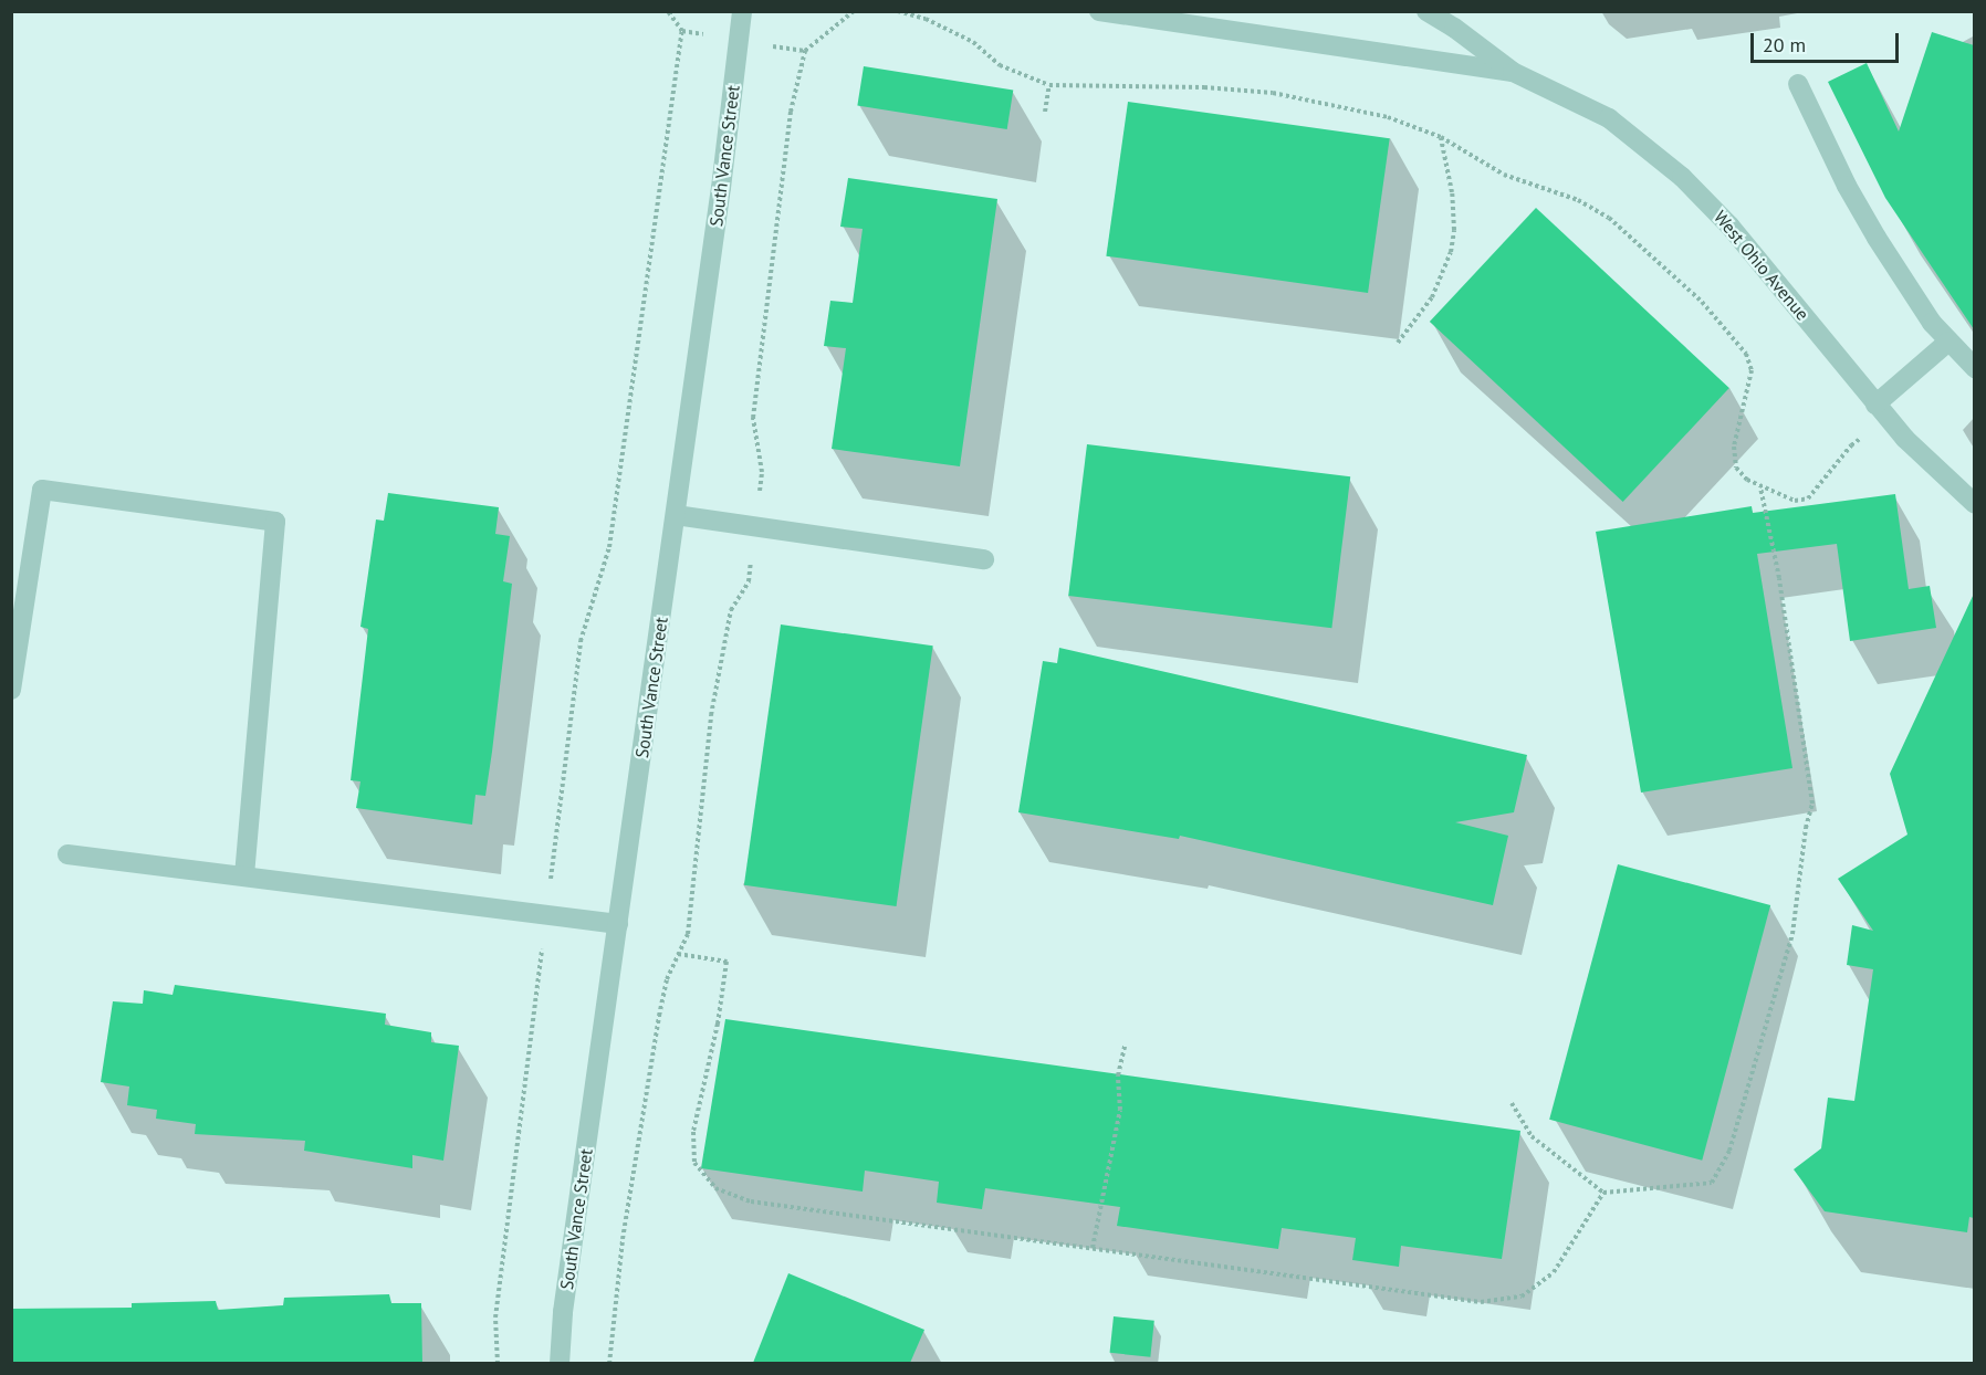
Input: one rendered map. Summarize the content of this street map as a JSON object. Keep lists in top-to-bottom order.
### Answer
{
  "streets": {
    "street": ["South Vance Street", "West Ohio Avenue"]
  },
  "scale_bar": "20 m"
}
